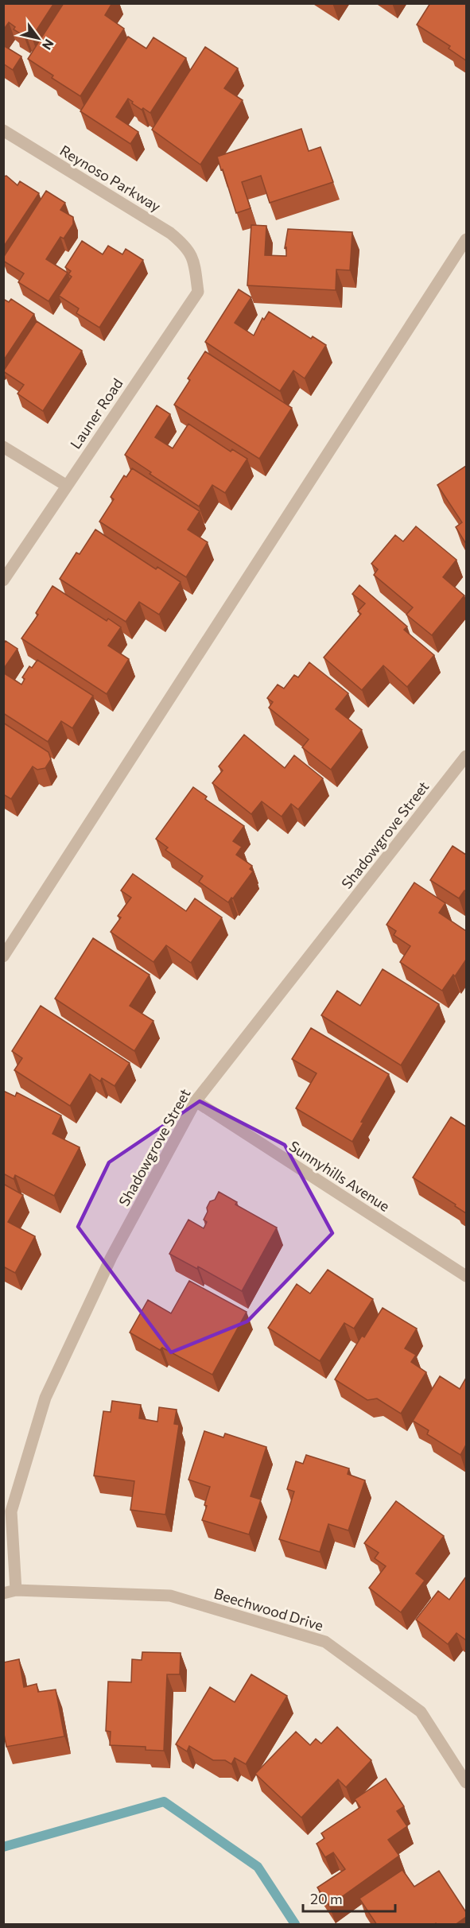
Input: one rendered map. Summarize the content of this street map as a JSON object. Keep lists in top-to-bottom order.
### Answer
{
  "streets": {
    "street": [
      "Reynoso Parkway",
      "Launer Road",
      "Shadowgrove Street",
      "Sunnyhills Avenue",
      "Beechwood Drive"
    ]
  },
  "crossings": [
    ["Reynoso Parkway", "Launer Road"],
    ["Shadowgrove Street", "Sunnyhills Avenue"],
    ["Shadowgrove Street", "Beechwood Drive"]
  ],
  "scale_bar": "20 m",
  "north": "bottom right"
}
